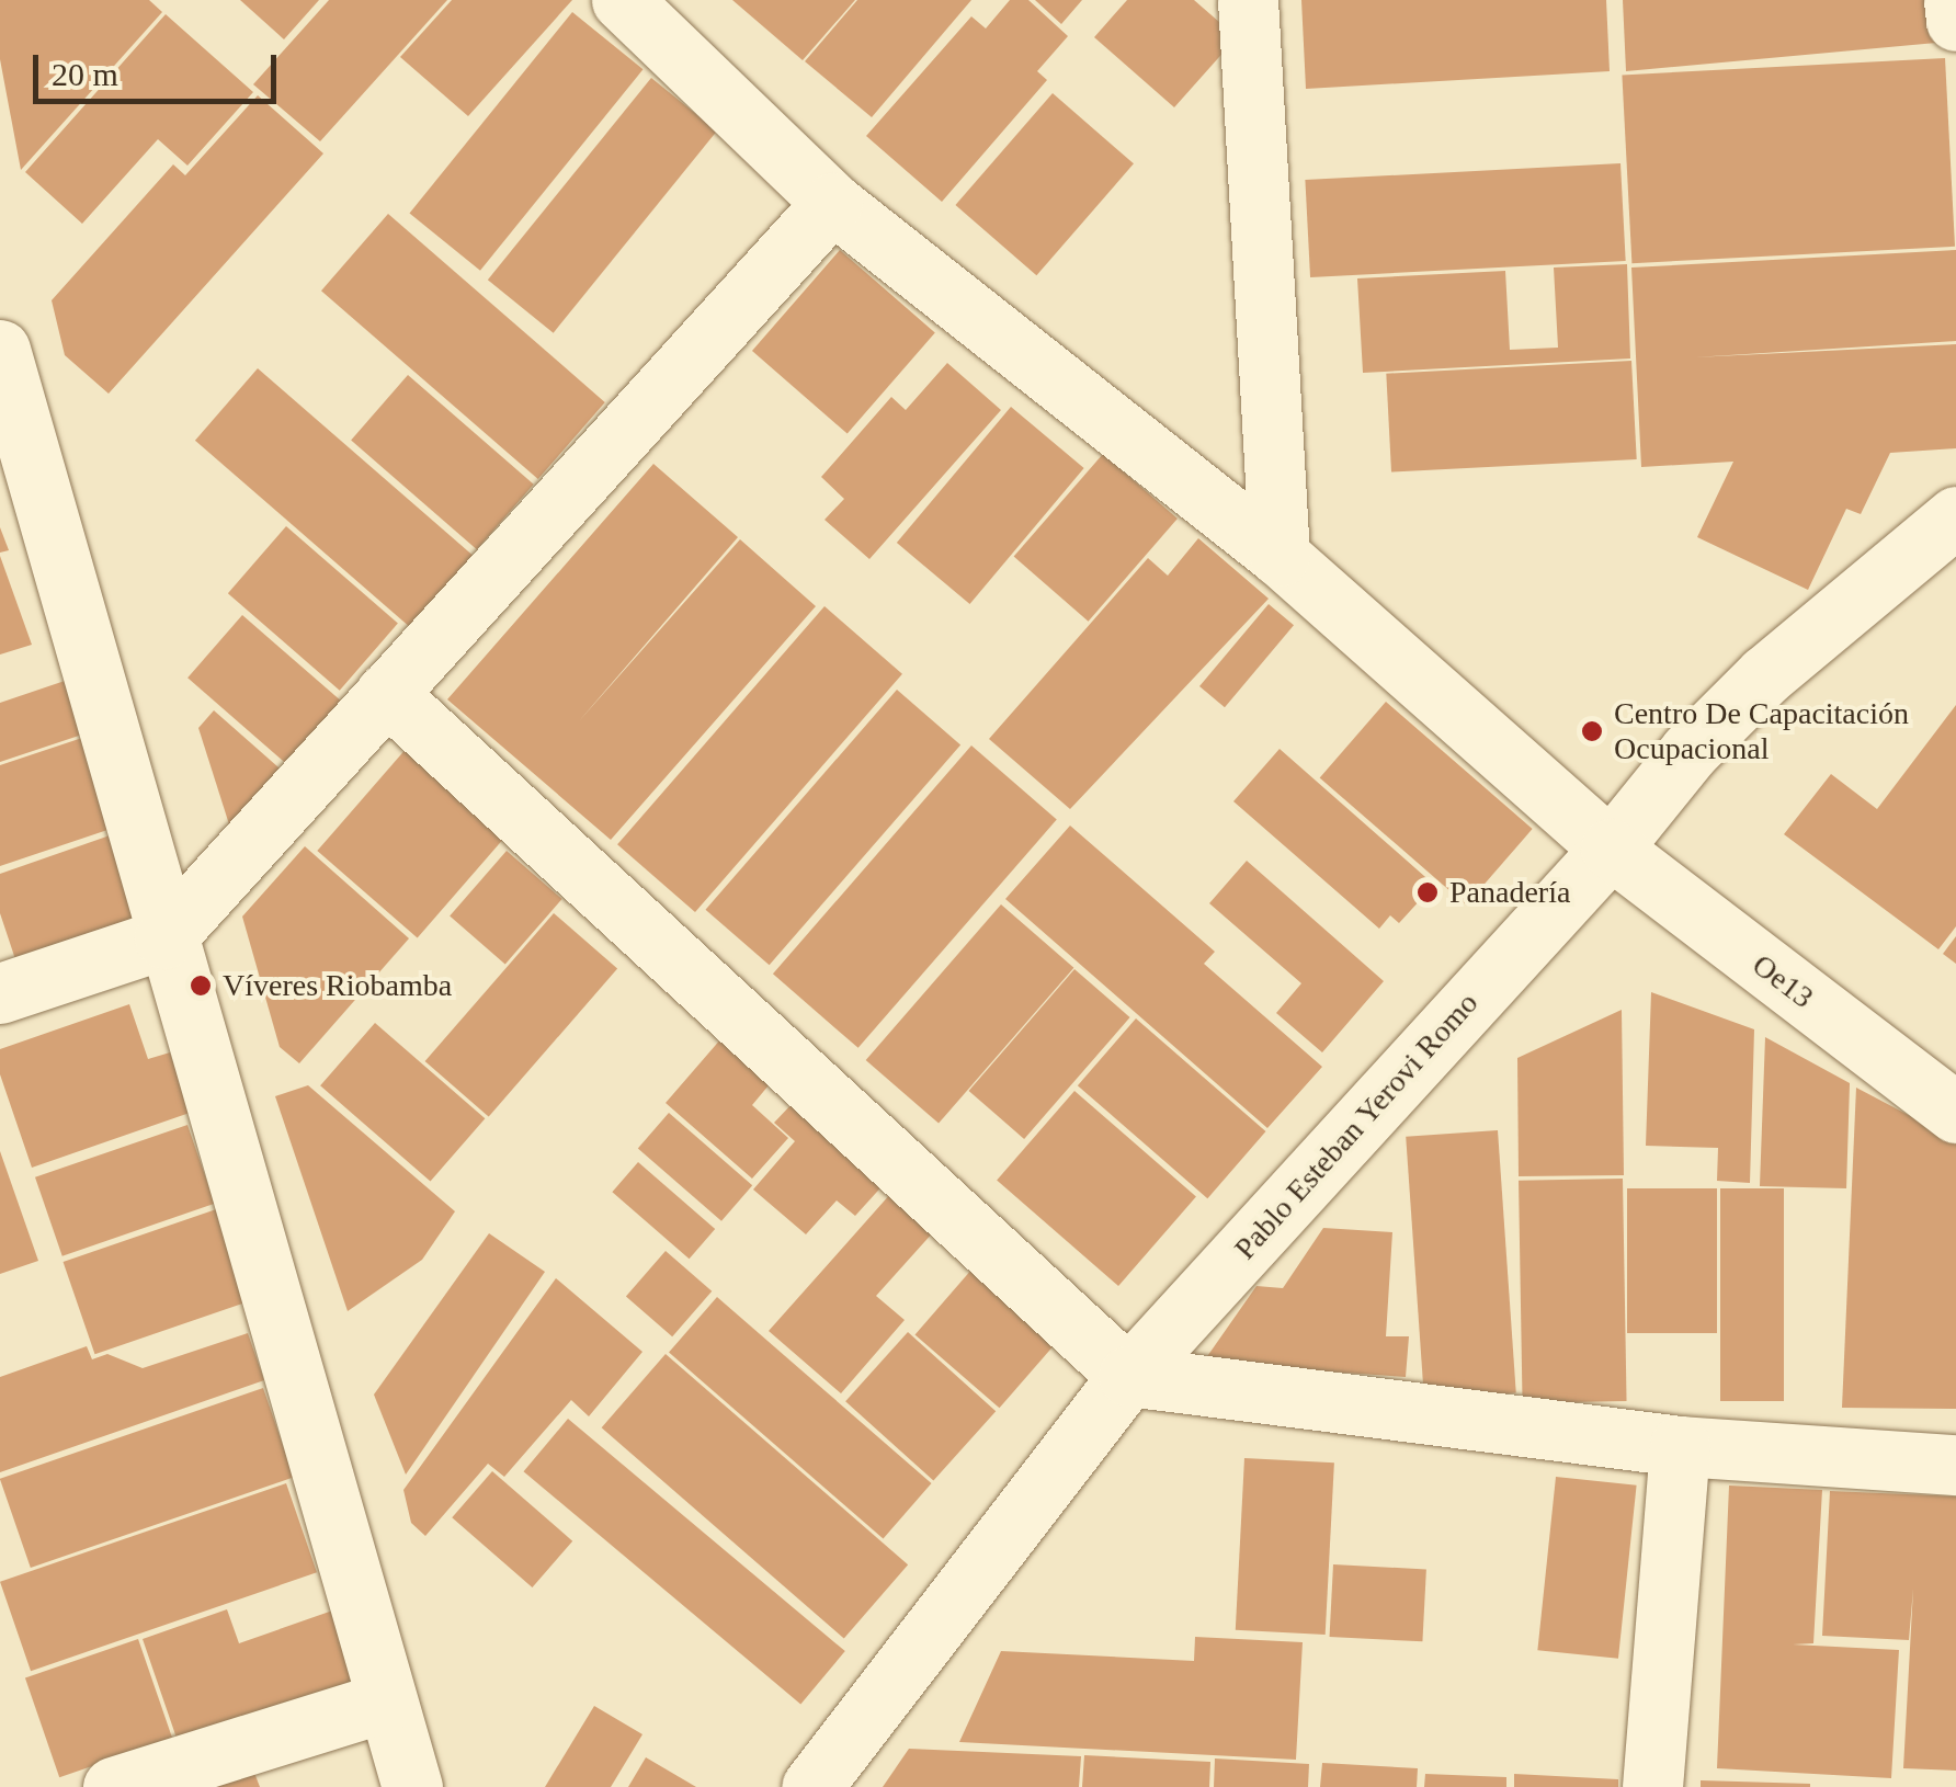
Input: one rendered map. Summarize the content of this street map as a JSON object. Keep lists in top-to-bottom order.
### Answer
{
  "streets": {
    "street": ["Oe13", "Pablo Esteban Yerovi Romo"]
  },
  "crossings": [
    ["Oe13", "Pablo Esteban Yerovi Romo"]
  ],
  "places": ["Centro De Capacitación Ocupacional", "Panadería", "Víveres Riobamba"],
  "scale_bar": "20 m"
}
